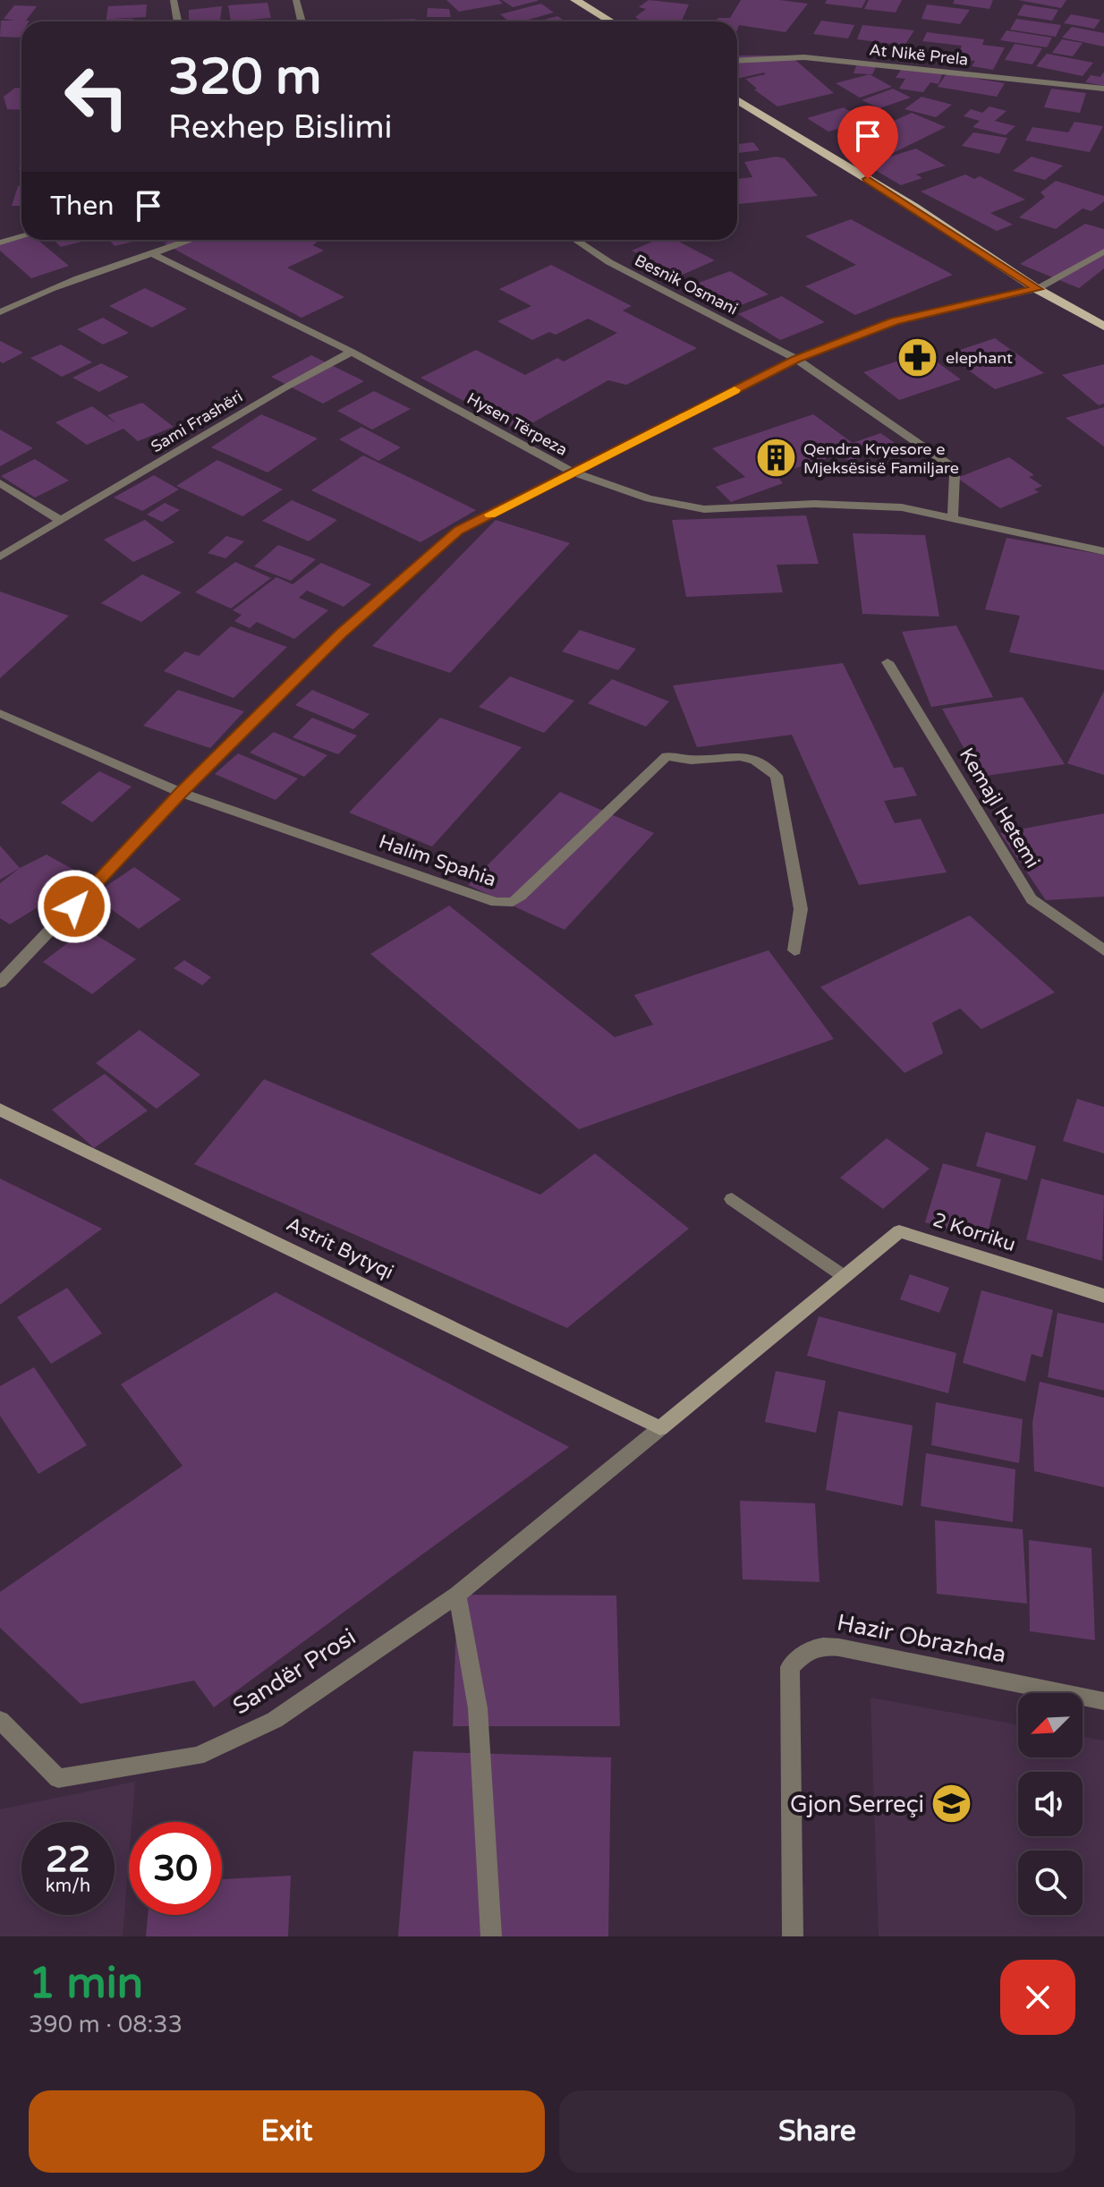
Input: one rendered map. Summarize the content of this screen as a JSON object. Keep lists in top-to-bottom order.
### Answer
{
  "streets": {
    "street": [
      "At Nikë Prela",
      "Besnik Osmani",
      "Sami Frashëri",
      "Hysen Tërpeza",
      "Kemajl Hetemi",
      "Halim Spahia",
      "2 Korriku",
      "Astrit Bytyqi",
      "Hazir Obrazhda",
      "Sandër Prosi"
    ]
  },
  "crossings": [
    ["Besnik Osmani", "Hysen Tërpeza"],
    ["Sami Frashëri", "Hysen Tërpeza"],
    ["2 Korriku", "Astrit Bytyqi"]
  ],
  "places": {
    "pharmacy": ["elephant"],
    "building": ["Qendra Kryesore e Mjeksësisë Familjare"],
    "school or university": ["Gjon Serreçi"]
  },
  "north": "bottom left",
  "page": {
    "turn": ["320 m", "Rexhep Bislimi"],
    "then": "Then",
    "speed": "22 km/h",
    "limit": "30",
    "heading": ["1 min", "390 m · 08:33"],
    "buttons": ["Exit", "Share"]
  }
}
